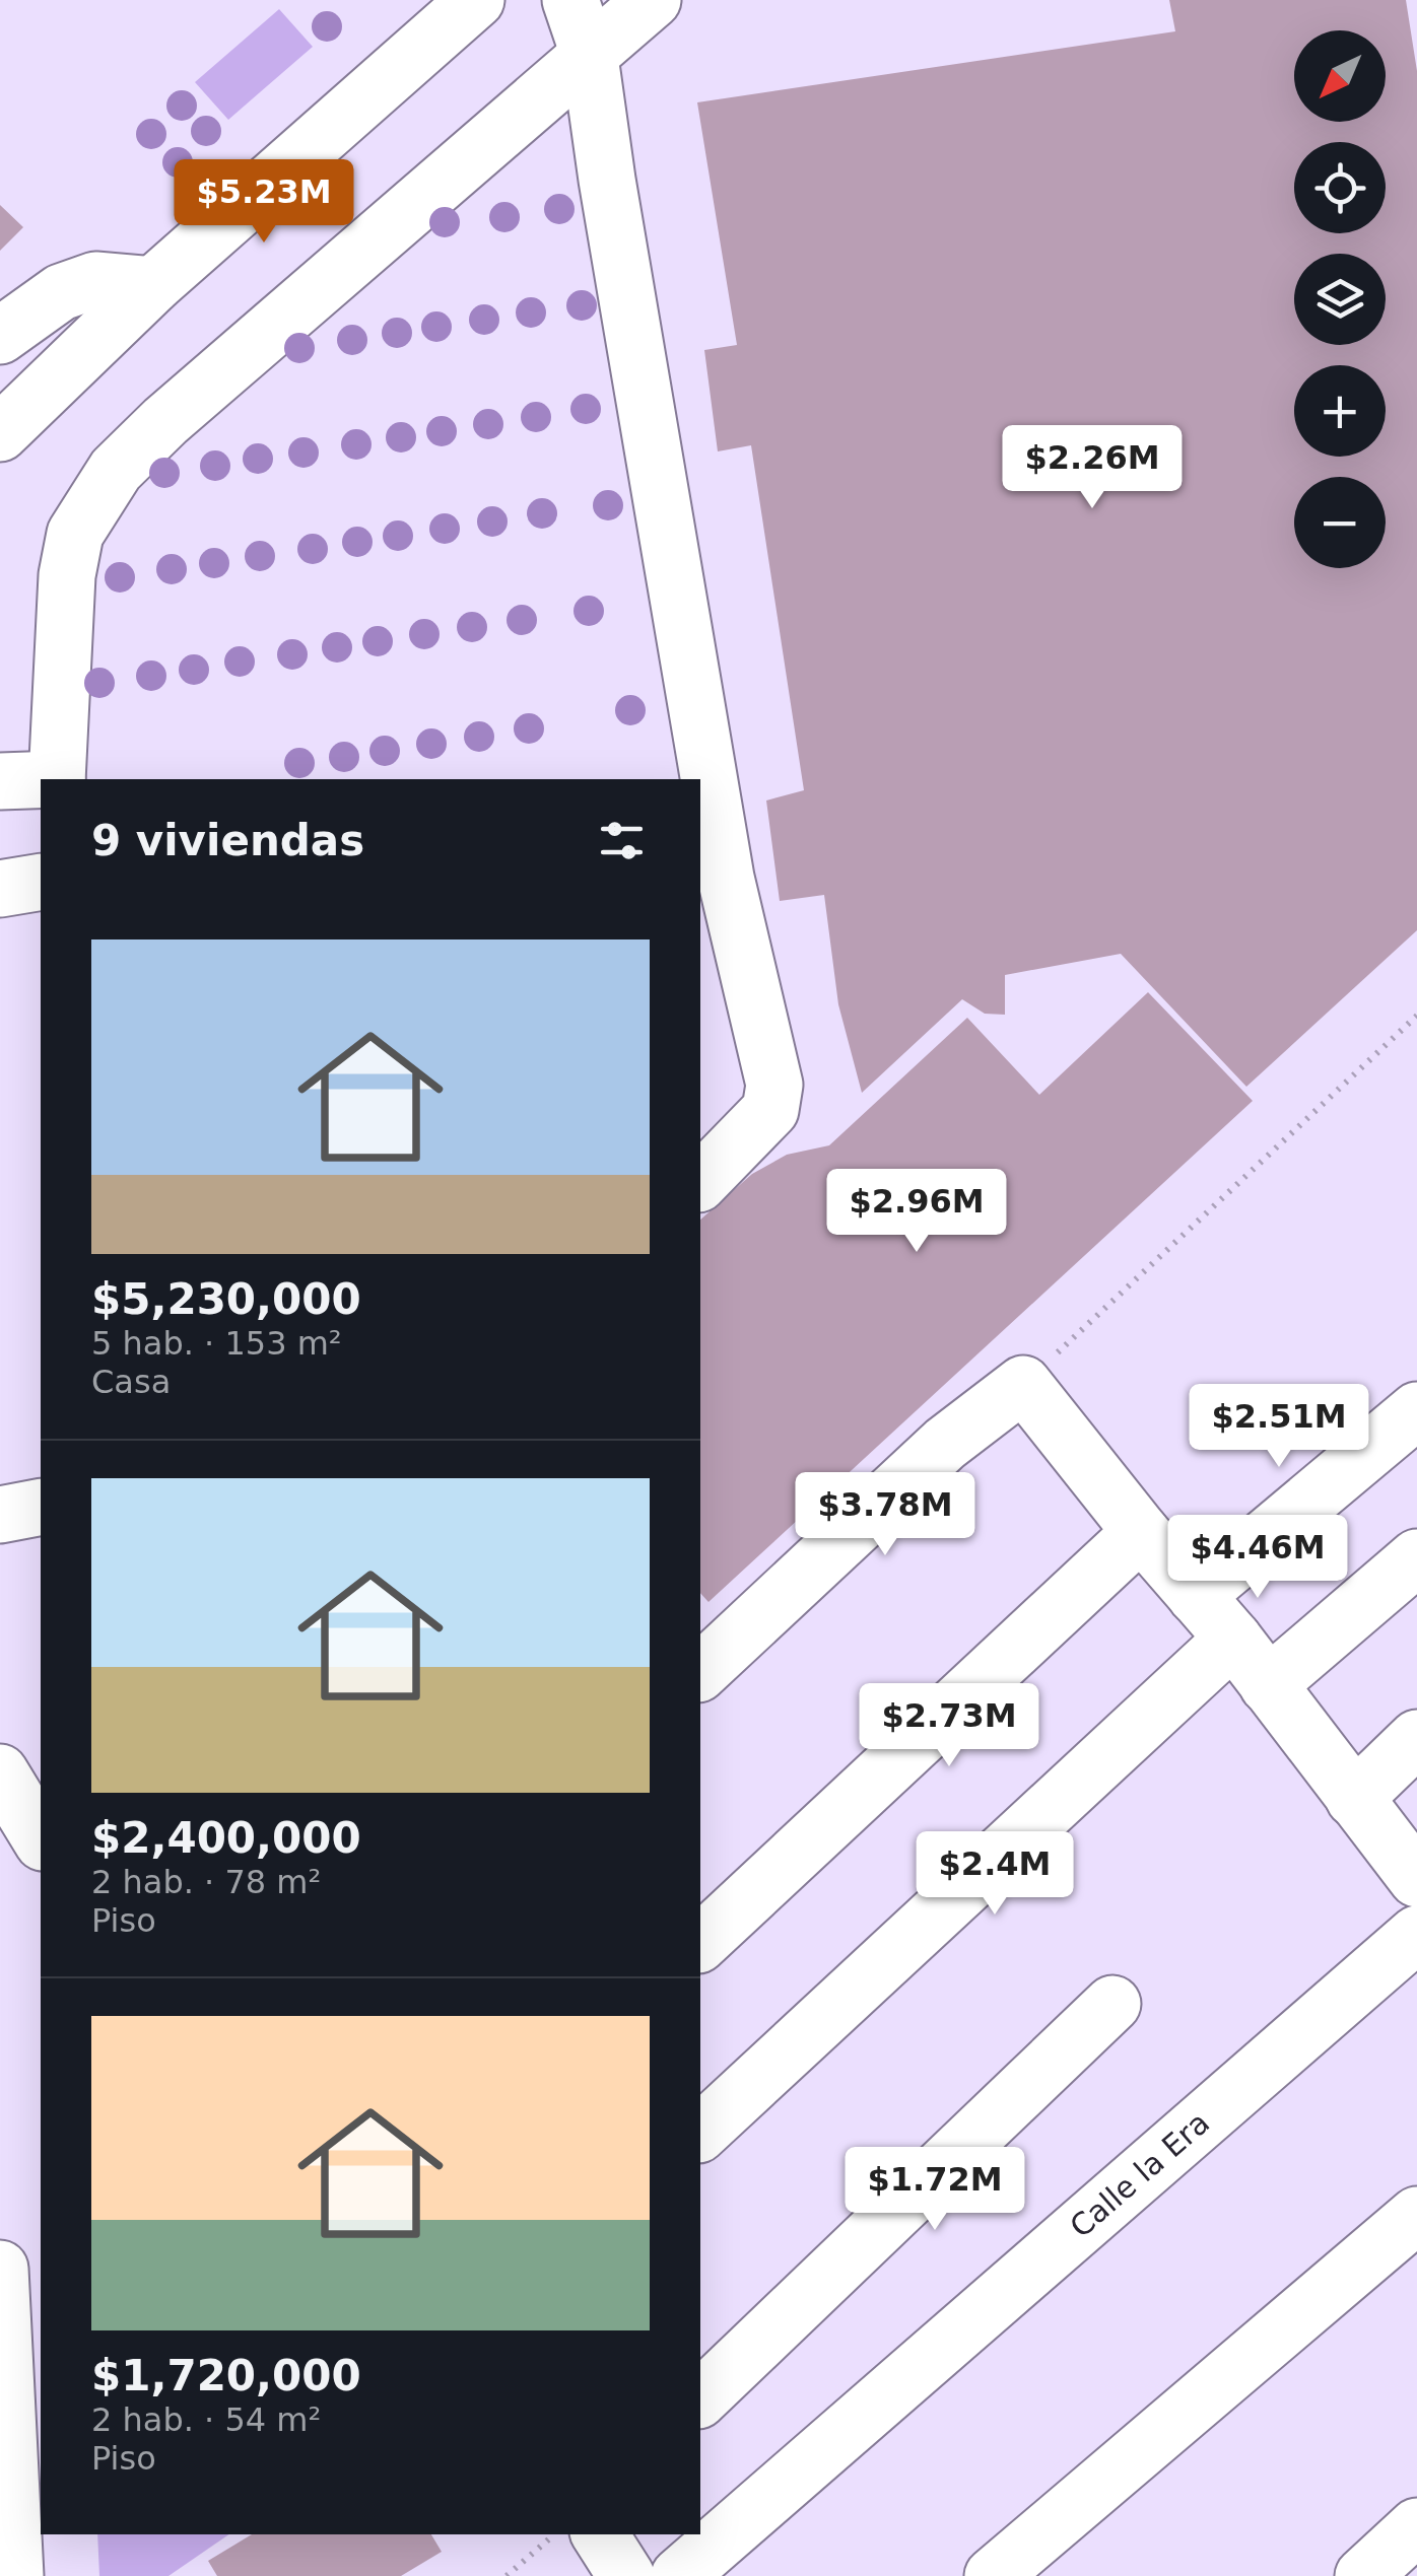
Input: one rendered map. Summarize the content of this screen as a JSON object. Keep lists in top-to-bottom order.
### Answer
{
  "streets": {
    "street": ["Calle la Era"]
  },
  "north": "bottom left",
  "page": {
    "map_buttons": ["+", "−"],
    "price": [
      "$5.23M",
      "$2.26M",
      "$2.96M",
      "$2.51M",
      "$3.78M",
      "$4.46M",
      "$2.73M",
      "$2.4M",
      "$1.72M"
    ],
    "heading": "9 viviendas",
    "list": [
      {
        "name": "$5,230,000",
        "note": "5 hab. · 153 m² · Casa"
      },
      {
        "name": "$2,400,000",
        "note": "2 hab. · 78 m² · Piso"
      },
      {
        "name": "$1,720,000",
        "note": "2 hab. · 54 m² · Piso"
      }
    ]
  }
}
